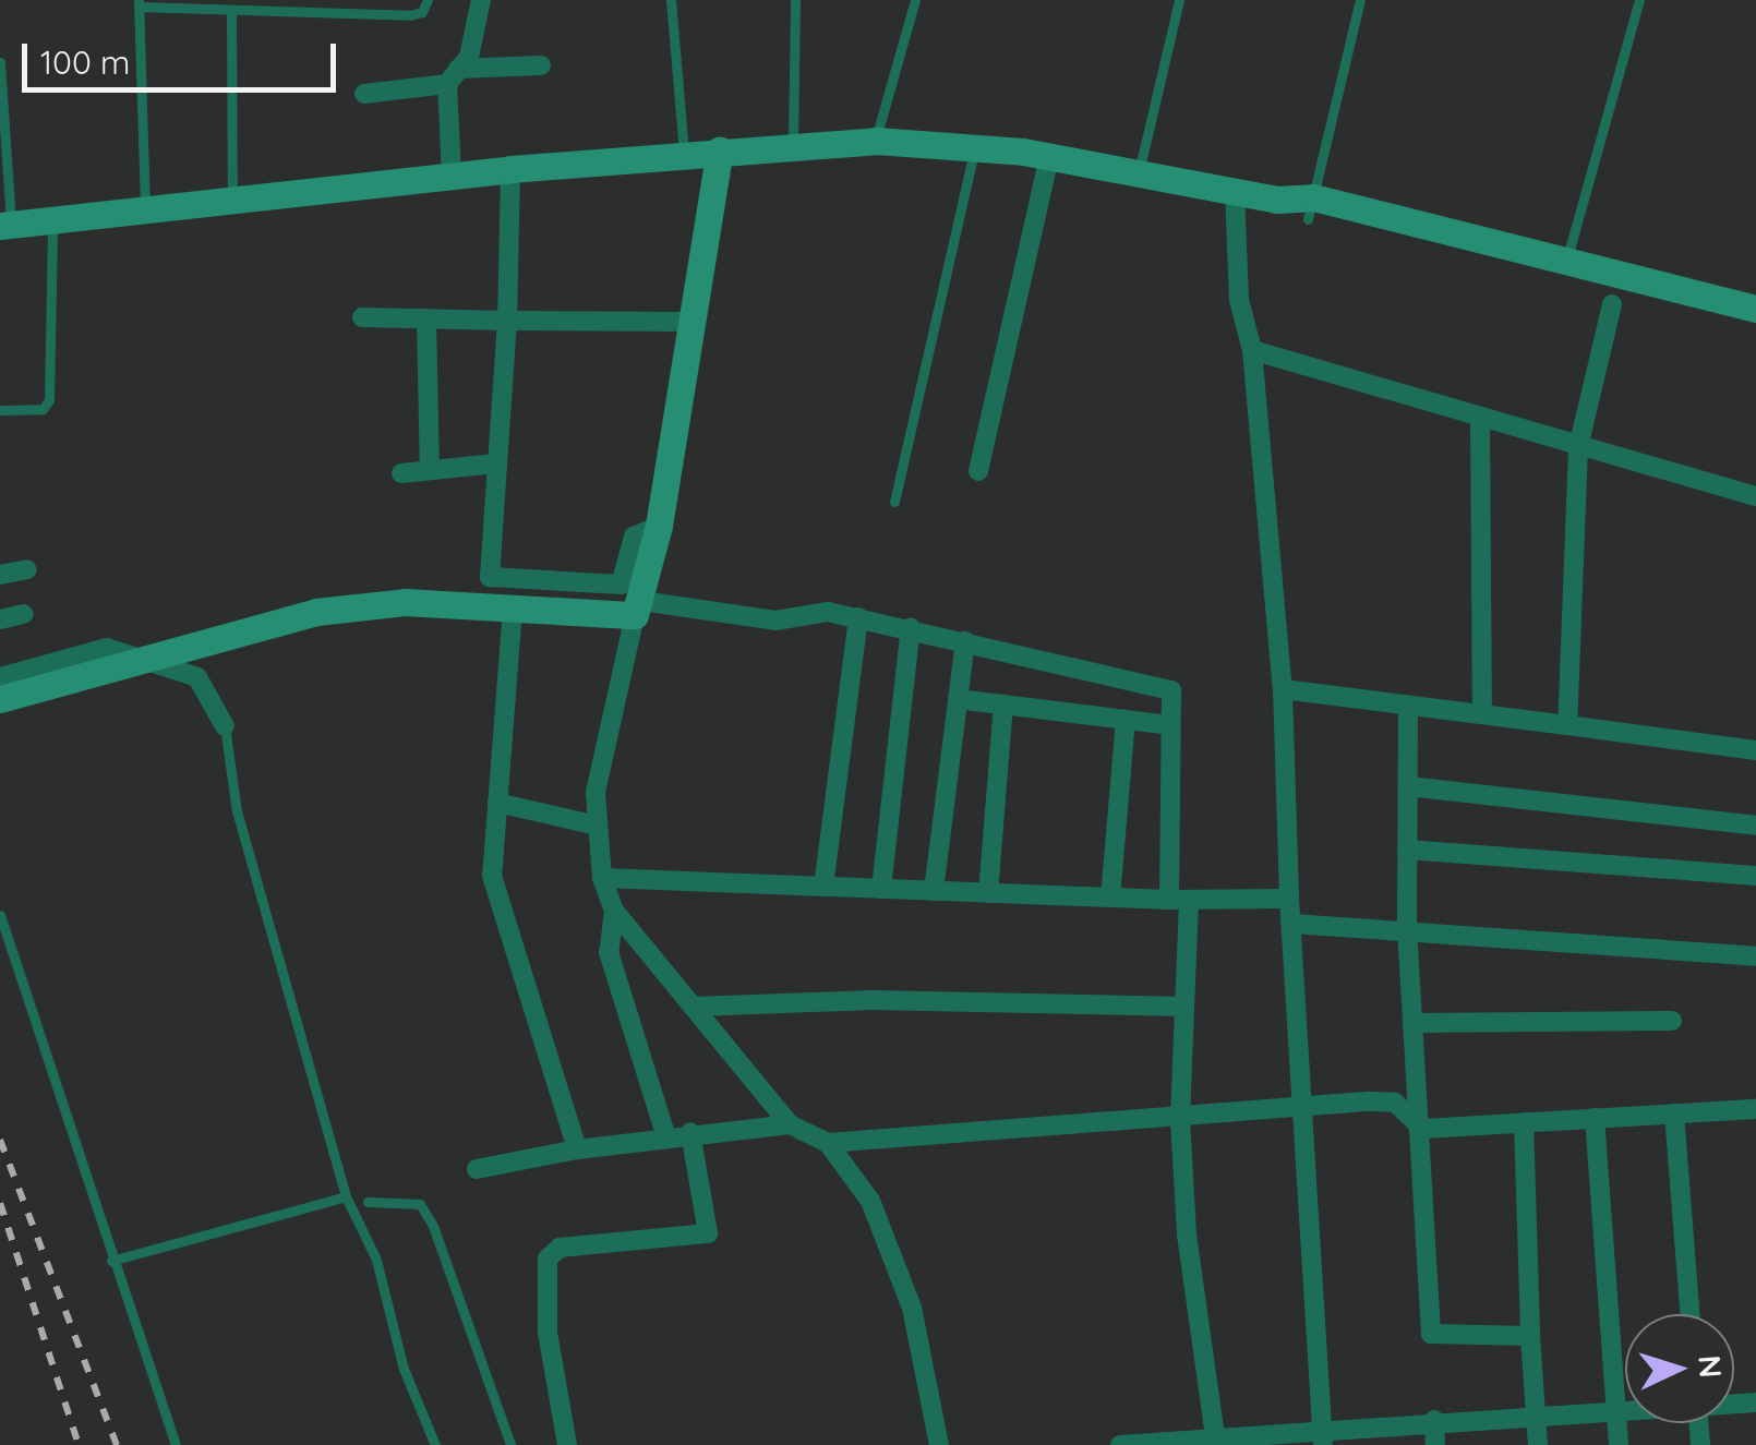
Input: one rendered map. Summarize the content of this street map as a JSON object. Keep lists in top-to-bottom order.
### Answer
{
  "scale_bar": "100 m",
  "north": "right"
}
